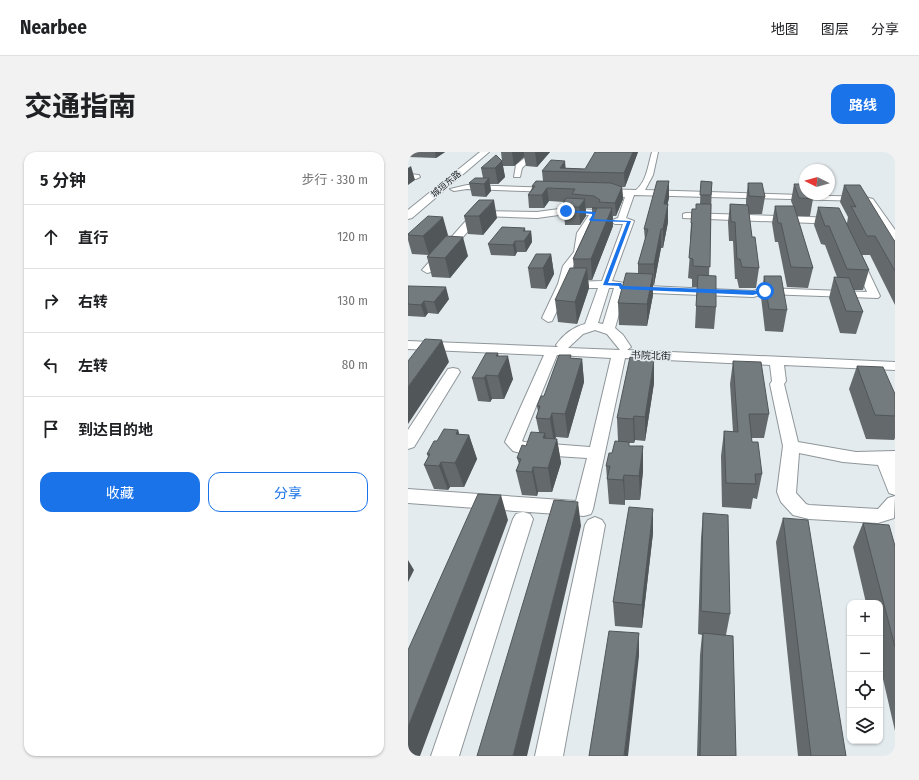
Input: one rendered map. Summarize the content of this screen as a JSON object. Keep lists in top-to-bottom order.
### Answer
{
  "streets": {
    "main road": ["城垣东路"],
    "street": ["书院北街"]
  },
  "north": "left",
  "page": {
    "header": "Nearbee",
    "nav": ["地图", "图层", "分享"],
    "title": "交通指南",
    "buttons": [
      "路线",
      ["收藏", "分享"]
    ],
    "heading": ["5 分钟", "步行 · 330 m"],
    "list": [
      ["直行", "120 m"],
      ["右转", "130 m"],
      ["左转", "80 m"],
      "到达目的地"
    ],
    "map_buttons": ["+", "−"]
  }
}
